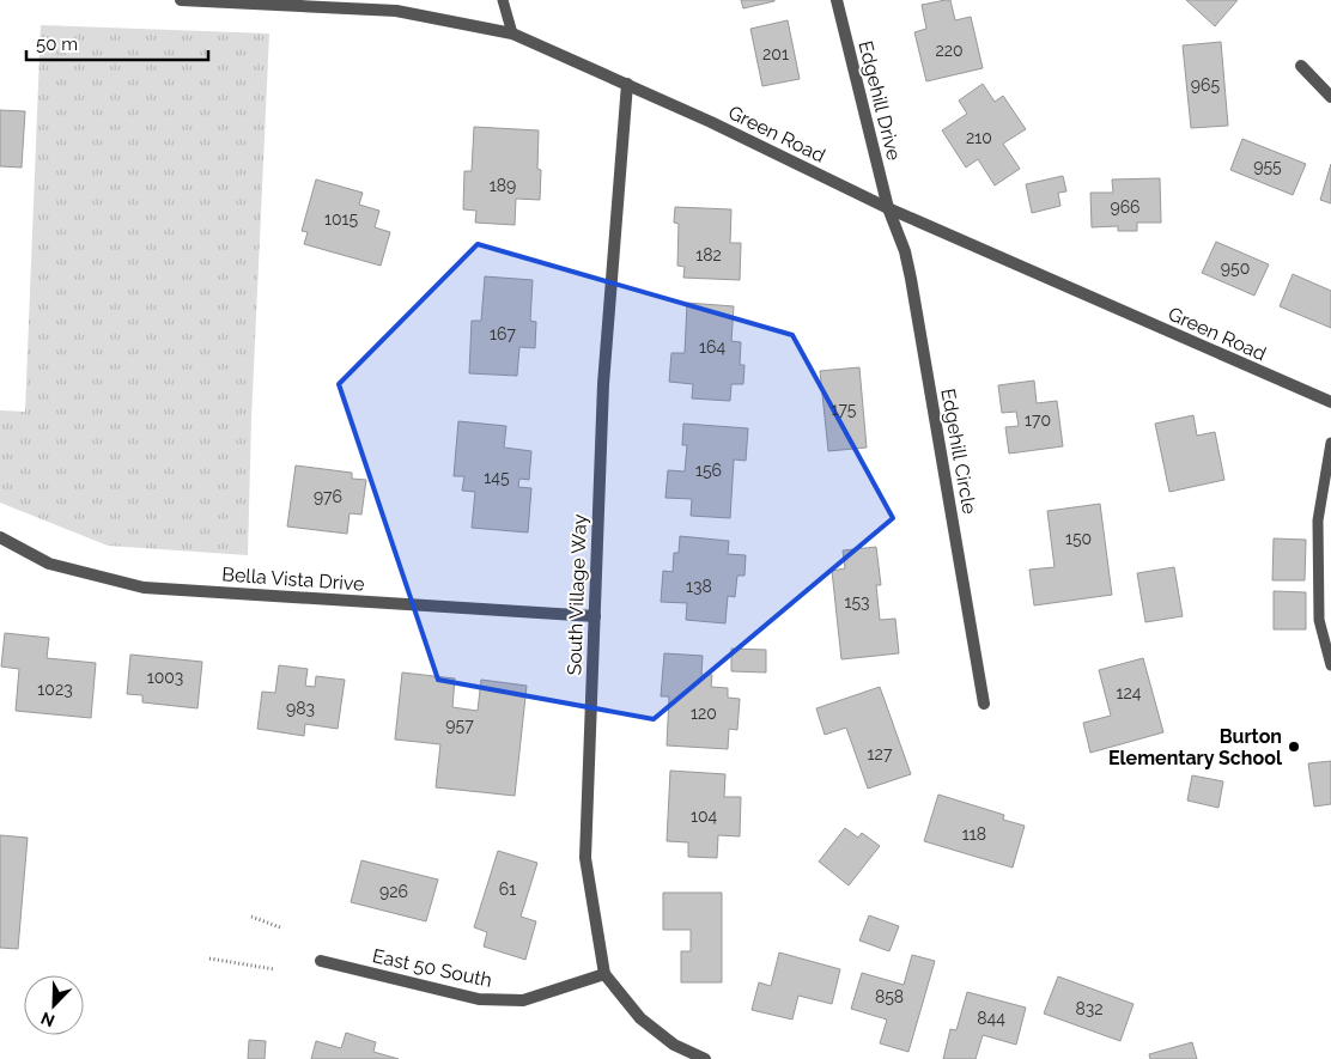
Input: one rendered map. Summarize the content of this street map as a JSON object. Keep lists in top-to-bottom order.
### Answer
{
  "streets": {
    "street": [
      "Edgehill Drive",
      "Green Road",
      "Edgehill Circle",
      "Bella Vista Drive",
      "South Village Way",
      "East 50 South"
    ]
  },
  "crossings": [
    ["Edgehill Drive", "Green Road"],
    ["Edgehill Drive", "Edgehill Circle"],
    ["Green Road", "Edgehill Circle"],
    ["Green Road", "South Village Way"],
    ["Bella Vista Drive", "South Village Way"],
    ["South Village Way", "East 50 South"]
  ],
  "places": ["Burton Elementary School"],
  "house_numbers": [
    "220",
    "201",
    "965",
    "210",
    "955",
    "189",
    "966",
    "1015",
    "182",
    "950",
    "167",
    "164",
    "175",
    "170",
    "156",
    "145",
    "976",
    "150",
    "138",
    "153",
    "1003",
    "1023",
    "124",
    "983",
    "120",
    "957",
    "127",
    "104",
    "118",
    "61",
    "926",
    "858",
    "832",
    "844"
  ],
  "scale_bar": "50 m",
  "north": "bottom left"
}
